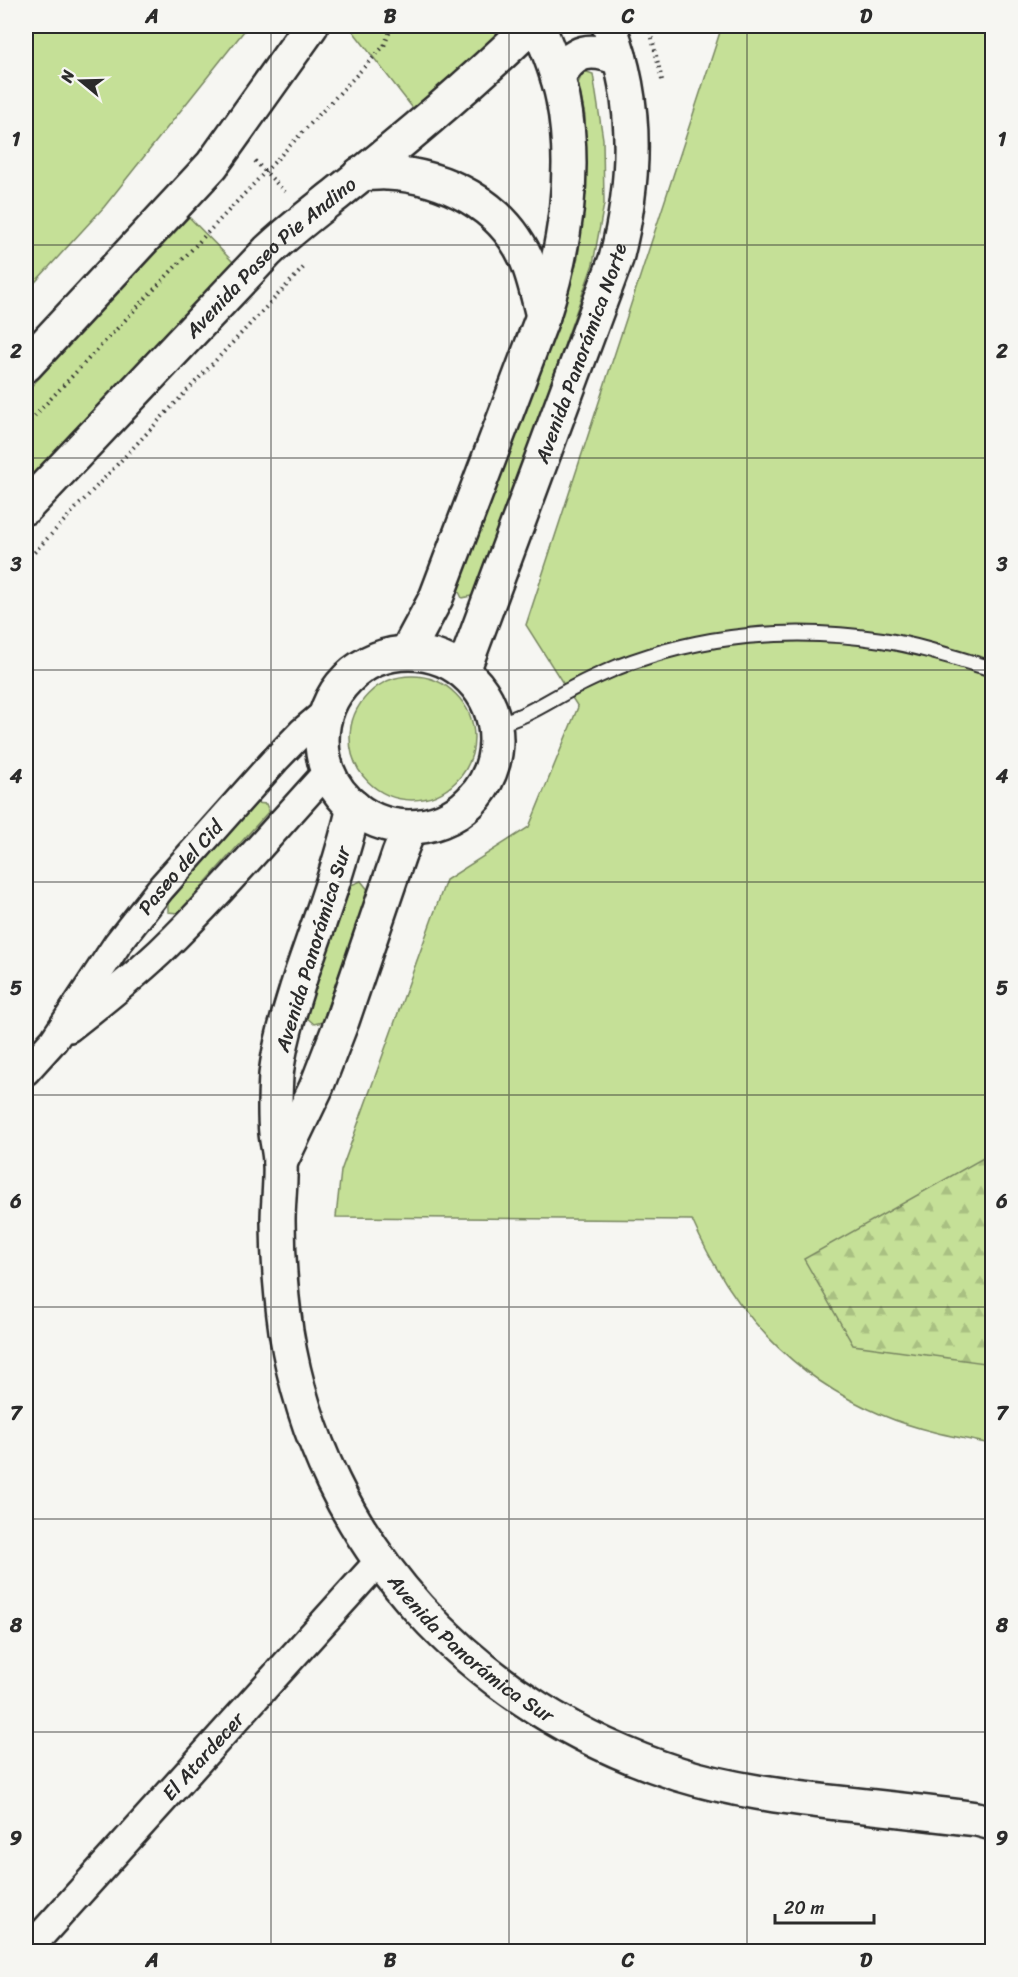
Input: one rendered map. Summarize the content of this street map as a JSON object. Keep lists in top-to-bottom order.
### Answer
{
  "streets": {
    "street": [
      "Avenida Paseo Pie Andino",
      "Avenida Panorámica Norte",
      "Paseo del Cid",
      "Avenida Panorámica Sur",
      "El Atardecer"
    ]
  },
  "crossings": [
    ["Avenida Panorámica Norte", "Paseo del Cid"],
    ["Avenida Panorámica Norte", "Avenida Panorámica Sur"],
    ["Paseo del Cid", "Avenida Panorámica Sur"],
    ["Avenida Panorámica Sur", "El Atardecer"]
  ],
  "scale_bar": "20 m",
  "north": "left",
  "grid": {
    "columns": [
      "A",
      "B",
      "C",
      "D"
    ],
    "rows": [
      "1",
      "2",
      "3",
      "4",
      "5",
      "6",
      "7",
      "8",
      "9"
    ]
  }
}
